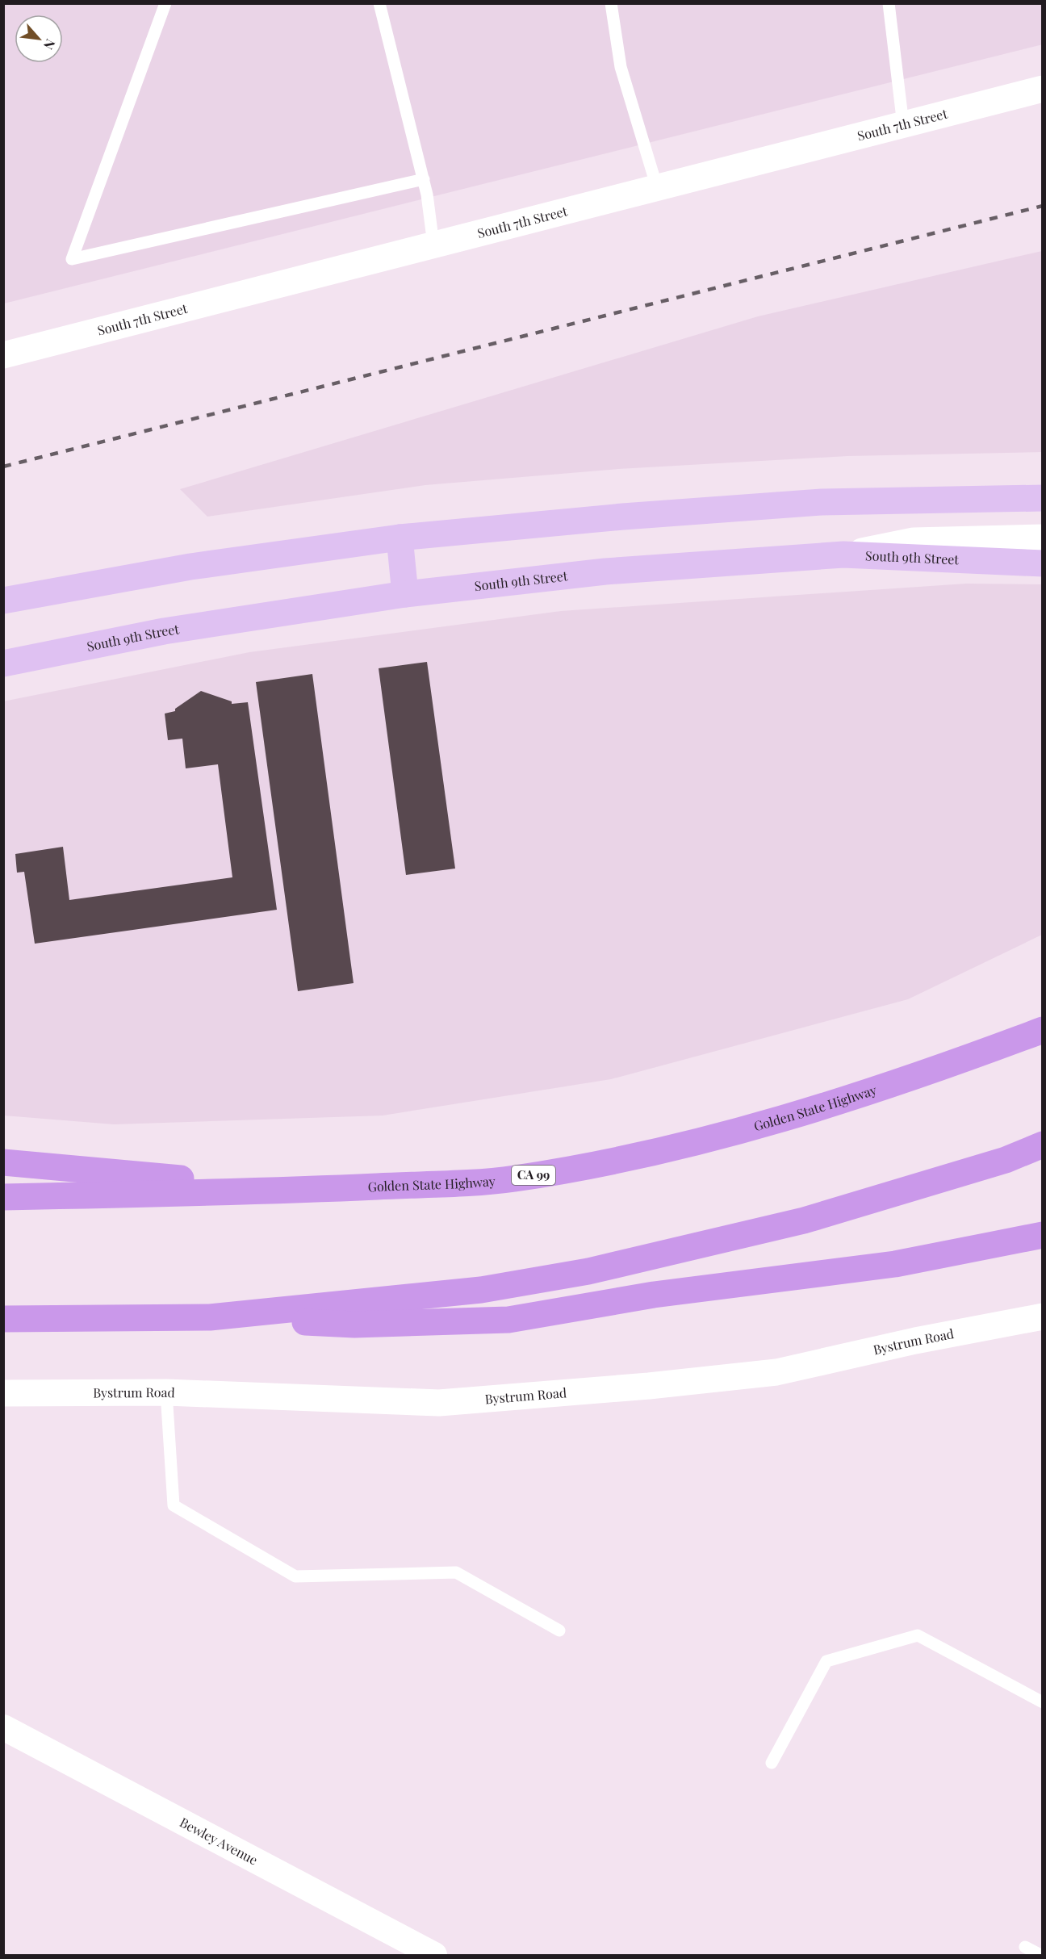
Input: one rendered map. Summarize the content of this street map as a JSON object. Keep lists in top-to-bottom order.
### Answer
{
  "streets": {
    "highway": ["Golden State Highway", "CA 99"],
    "main road": ["South 9th Street"],
    "street": ["South 7th Street", "Bystrum Road", "Bewley Avenue"]
  },
  "north": "bottom right"
}
